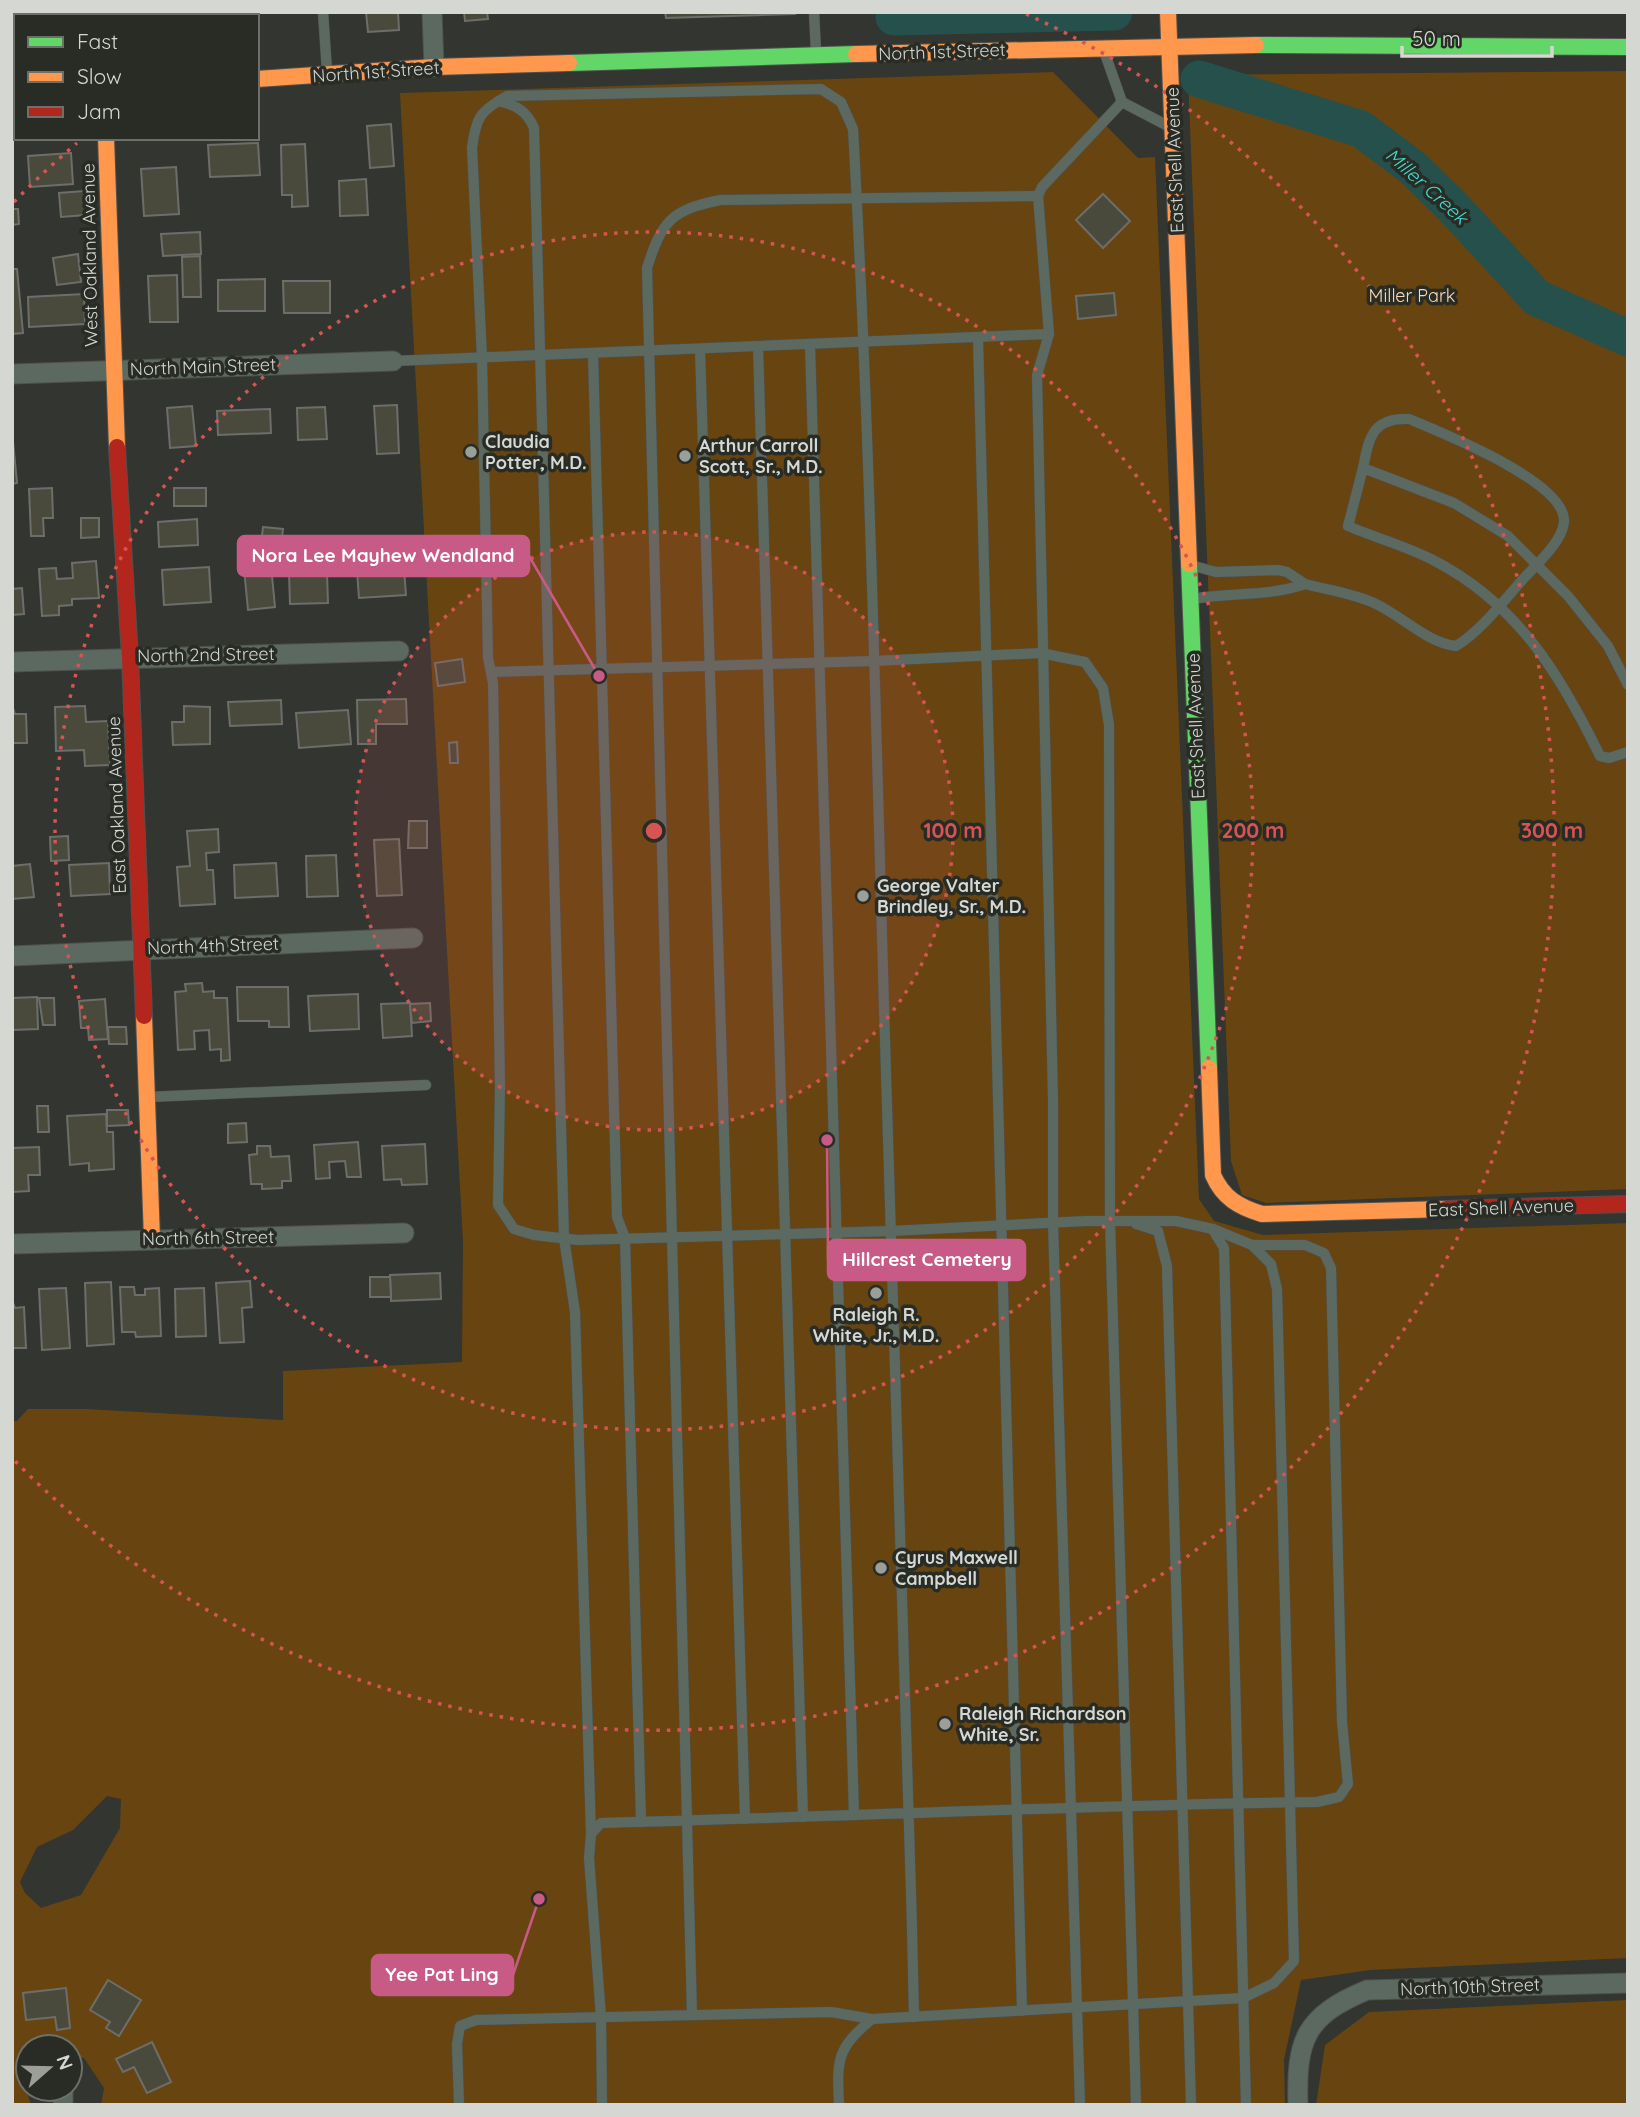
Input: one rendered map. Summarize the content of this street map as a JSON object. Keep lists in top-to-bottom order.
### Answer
{
  "streets": {
    "street": [
      "North 1st Street",
      "East Shell Avenue",
      "West Oakland Avenue",
      "North Main Street",
      "North 2nd Street",
      "East Oakland Avenue",
      "North 4th Street",
      "North 6th Street",
      "North 10th Street"
    ]
  },
  "crossings": [
    ["North 1st Street", "East Shell Avenue"],
    ["West Oakland Avenue", "North Main Street"],
    ["West Oakland Avenue", "East Oakland Avenue"],
    ["North Main Street", "East Oakland Avenue"],
    ["North 2nd Street", "East Oakland Avenue"],
    ["East Oakland Avenue", "North 4th Street"],
    ["East Oakland Avenue", "North 6th Street"]
  ],
  "water": ["Miller Creek"],
  "parks": ["Miller Park"],
  "places": [
    "Claudia Potter, M.D.",
    "Arthur Carroll Scott, Sr., M.D.",
    "Nora Lee Mayhew Wendland",
    "George Valter Brindley, Sr., M.D.",
    "Hillcrest Cemetery",
    "Raleigh R. White, Jr., M.D.",
    "Cyrus Maxwell Campbell",
    "Raleigh Richardson White, Sr.",
    "Yee Pat Ling"
  ],
  "legend": ["Fast", "Slow", "Jam"],
  "scale_bar": "50 m",
  "north": "right",
  "rings": ["100 m", "200 m", "300 m"]
}
